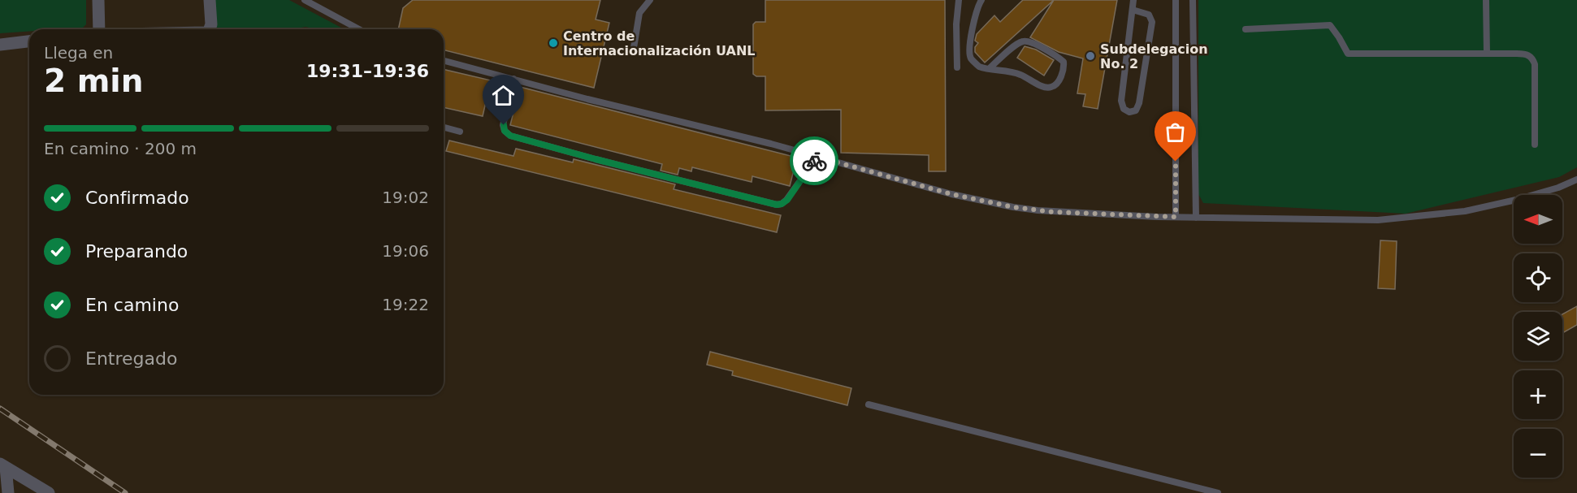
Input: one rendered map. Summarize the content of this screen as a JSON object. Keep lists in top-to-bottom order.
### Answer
{
  "places": ["Centro de Internacionalización UANL", "Subdelegacion No. 2"],
  "north": "left",
  "page": {
    "heading": ["2 min", "Llega en", "19:31–19:36"],
    "bar": "En camino · 200 m",
    "list": [
      ["Confirmado", "19:02"],
      ["Preparando", "19:06"],
      ["En camino", "19:22"],
      "Entregado"
    ],
    "map_buttons": ["+", "−"]
  }
}
